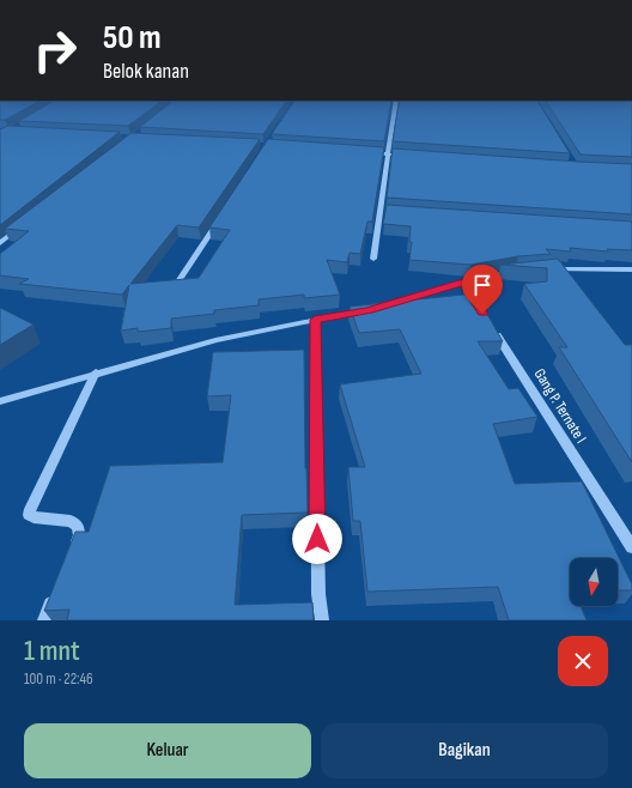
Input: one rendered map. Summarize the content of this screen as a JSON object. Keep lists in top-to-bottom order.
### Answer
{
  "streets": {
    "street": ["Gang P. Ternate I"]
  },
  "north": "bottom",
  "page": {
    "turn": ["50 m", "Belok kanan"],
    "heading": ["1 mnt", "100 m · 22:46"],
    "buttons": ["Keluar", "Bagikan"]
  }
}
